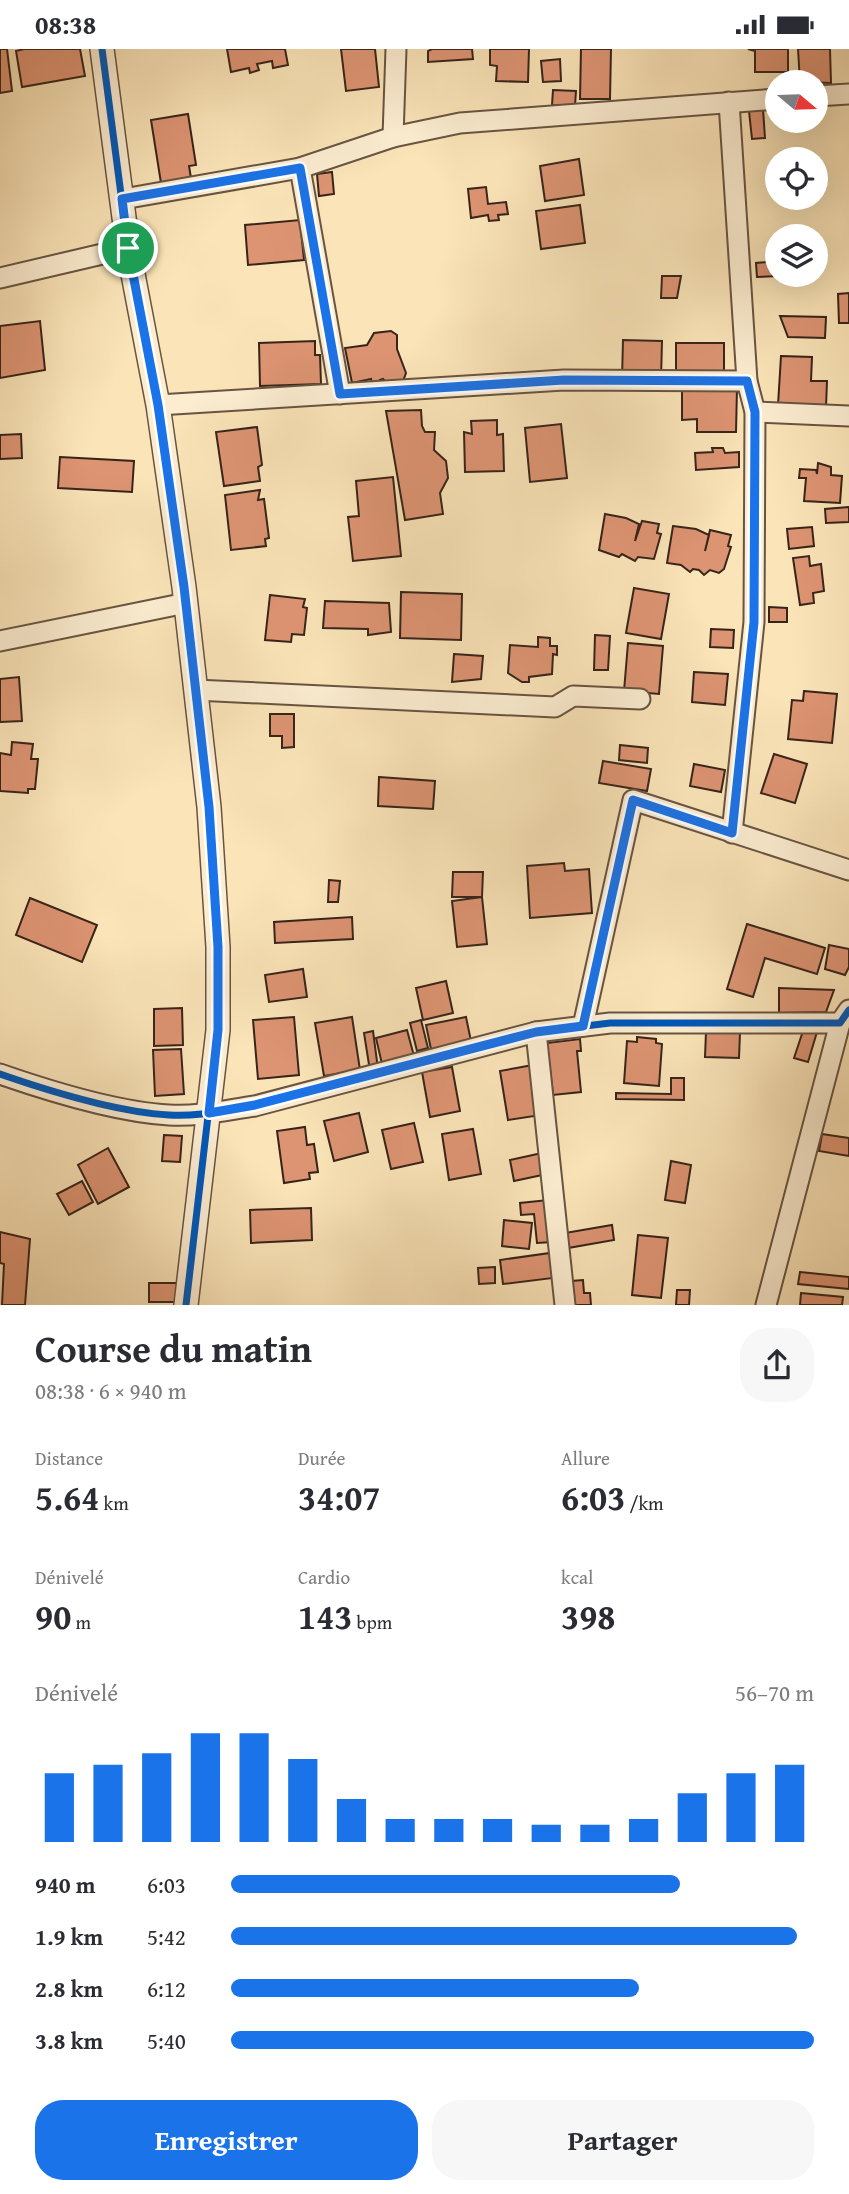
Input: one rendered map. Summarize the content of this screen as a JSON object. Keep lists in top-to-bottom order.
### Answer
{
  "north": "right",
  "page": {
    "status": "08:38",
    "heading": ["Course du matin", "08:38 · 6 × 940 m"],
    "stats": [
      ["Distance", "5.64 km"],
      ["Durée", "34:07"],
      ["Allure", "6:03 /km"],
      ["Dénivelé", "90 m"],
      ["Cardio", "143 bpm"],
      ["kcal", "398"]
    ],
    "chart": ["Dénivelé", "56–70 m"],
    "list": [
      {
        "name": "940 m",
        "note": "6:03"
      },
      {
        "name": "1.9 km",
        "note": "5:42"
      },
      {
        "name": "2.8 km",
        "note": "6:12"
      },
      {
        "name": "3.8 km",
        "note": "5:40"
      }
    ],
    "buttons": ["Enregistrer", "Partager"]
  }
}
